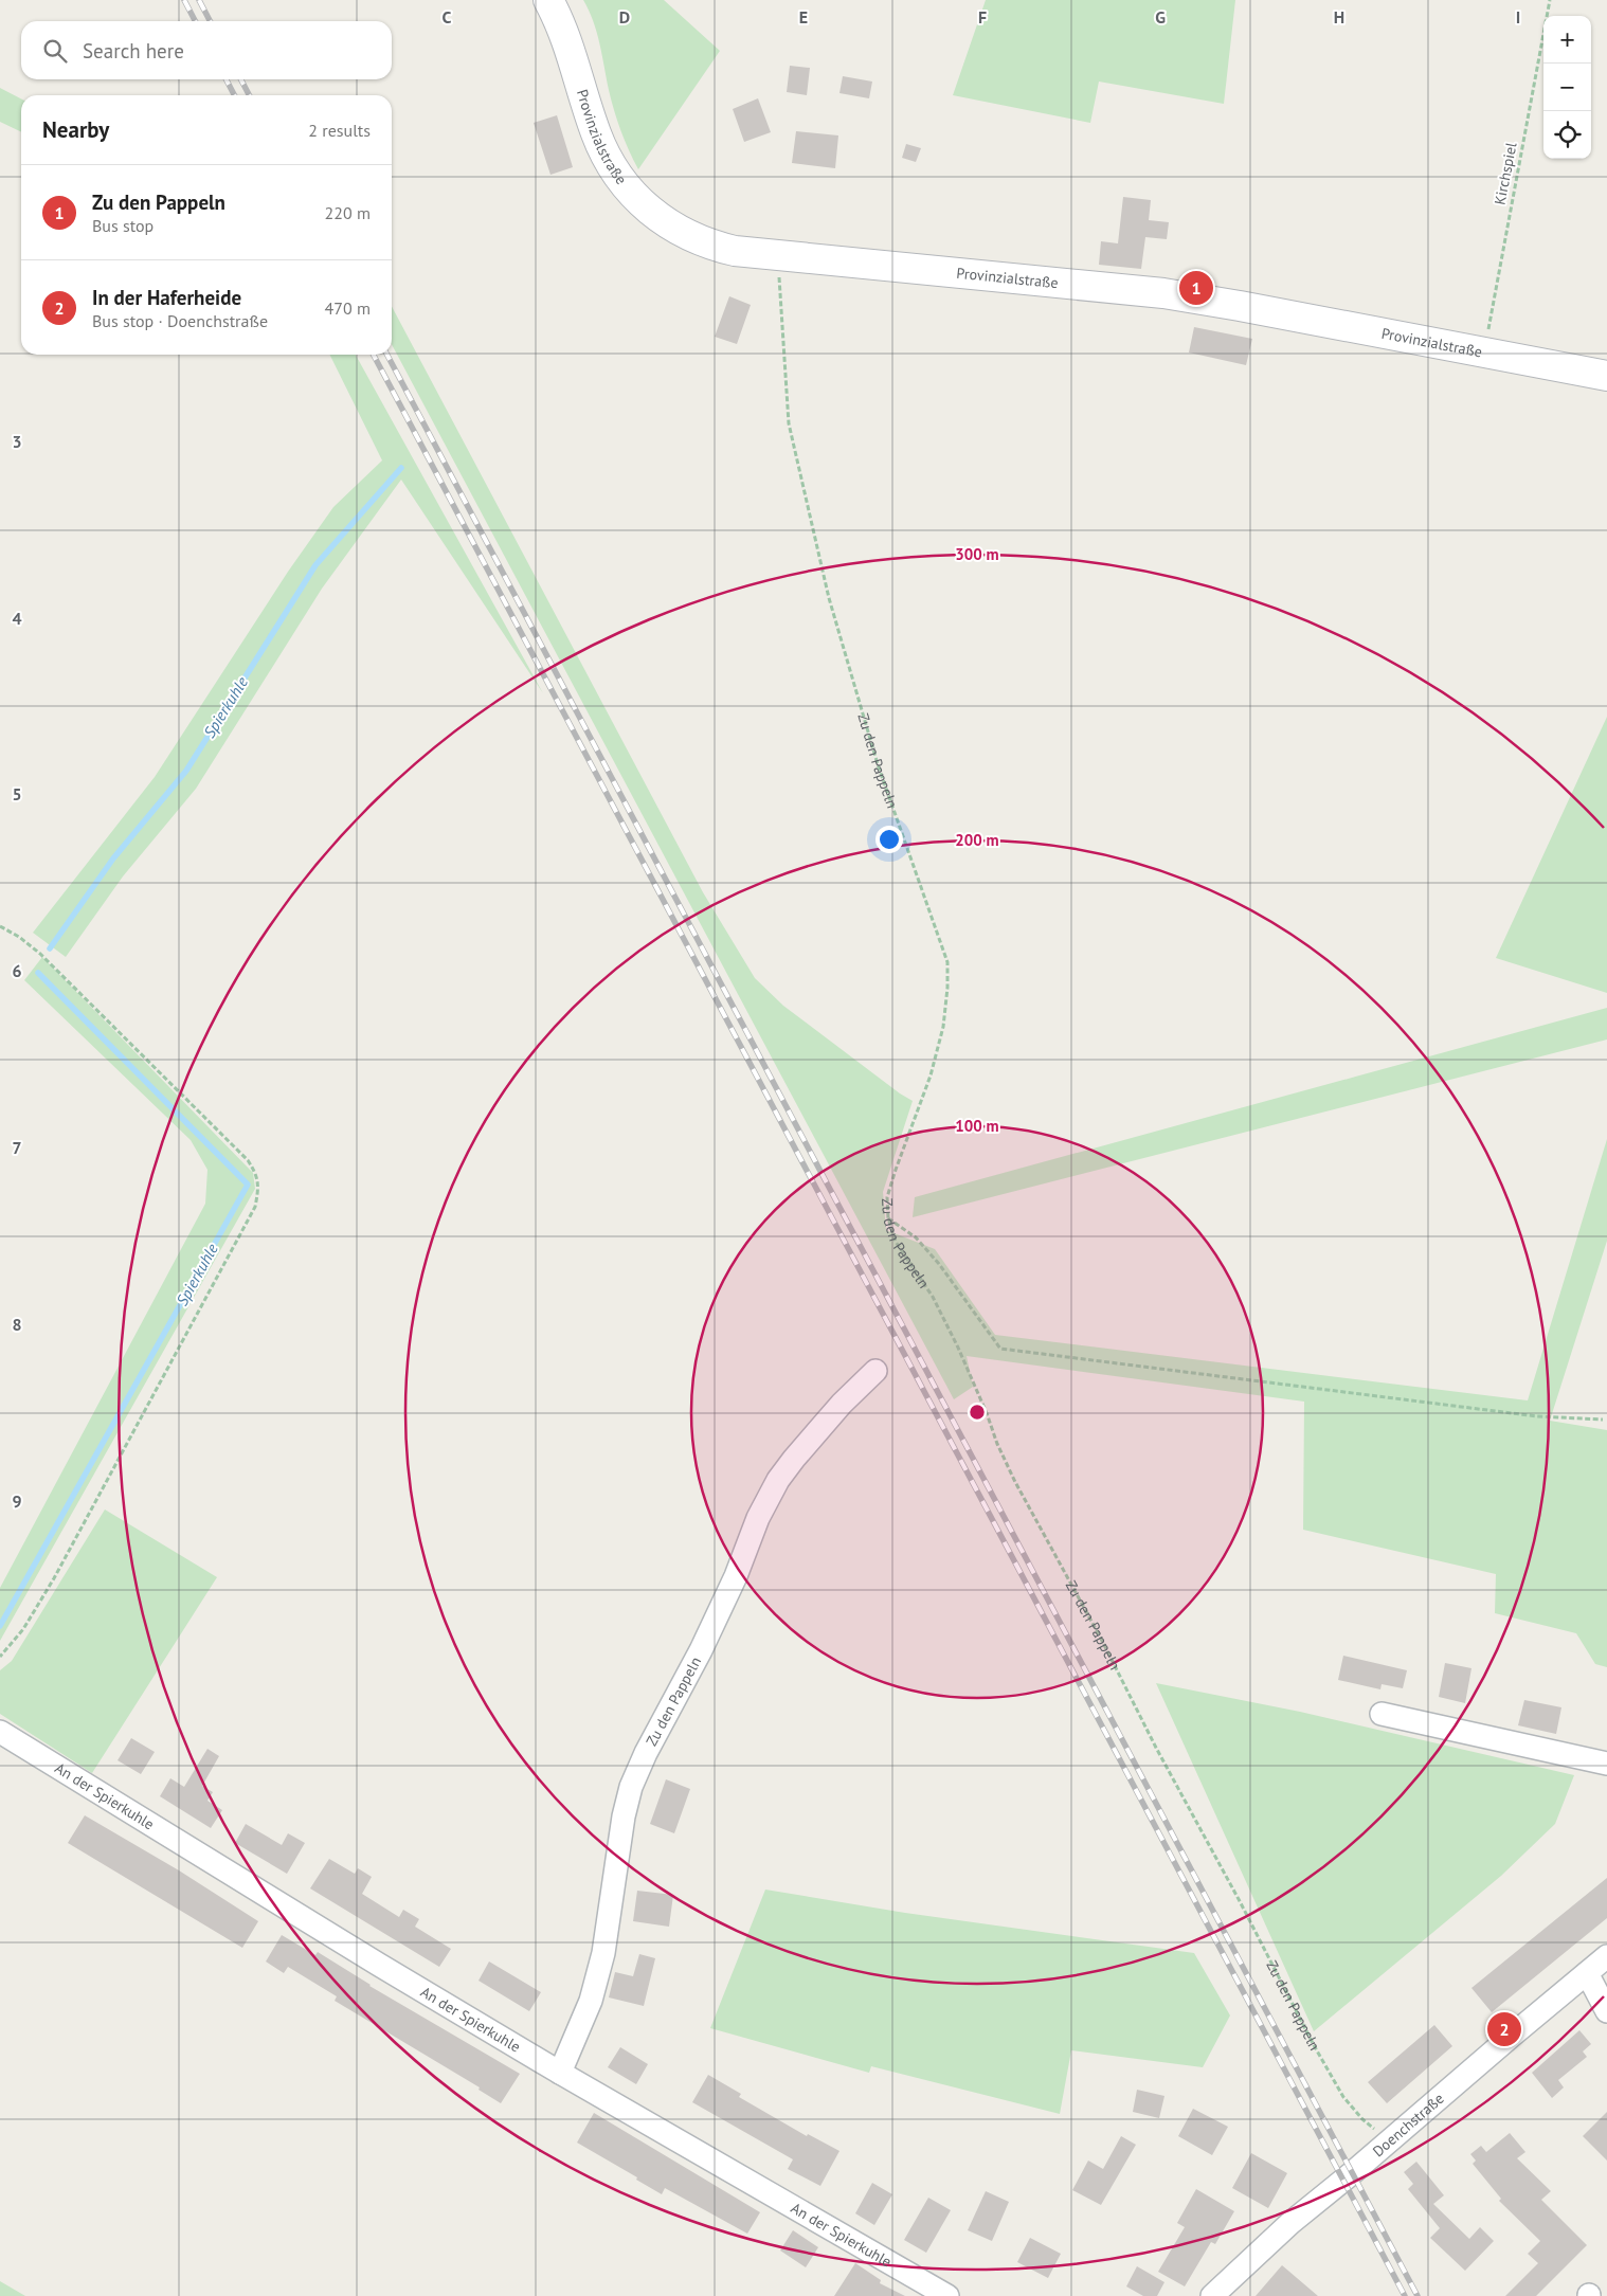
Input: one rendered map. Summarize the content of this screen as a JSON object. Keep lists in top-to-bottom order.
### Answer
{
  "streets": {
    "street": [
      "Provinzialstraße",
      "Zu den Pappeln",
      "An der Spierkuhle",
      "Doenchstraße"
    ],
    "path": ["Kirchspiel"]
  },
  "crossings": [
    ["Provinzialstraße", "Kirchspiel"],
    ["Provinzialstraße", "Zu den Pappeln"],
    ["Zu den Pappeln", "An der Spierkuhle"],
    ["Zu den Pappeln", "Doenchstraße"]
  ],
  "water": ["Spierkuhle"],
  "page": {
    "map_buttons": ["+", "−"],
    "search": "Search here",
    "heading": ["Nearby", "2 results"],
    "list": [
      {
        "mark": "1",
        "name": "Zu den Pappeln",
        "note": "Bus stop",
        "value": "220 m"
      },
      {
        "mark": "2",
        "name": "In der Haferheide",
        "note": "Bus stop · Doenchstraße",
        "value": "470 m"
      }
    ],
    "pins": ["1", "2"]
  },
  "grid": {
    "columns": [
      "C",
      "D",
      "E",
      "F",
      "G",
      "H",
      "I"
    ],
    "rows": [
      "3",
      "4",
      "5",
      "6",
      "7",
      "8",
      "9"
    ]
  },
  "rings": ["300 m", "200 m", "100 m"]
}
